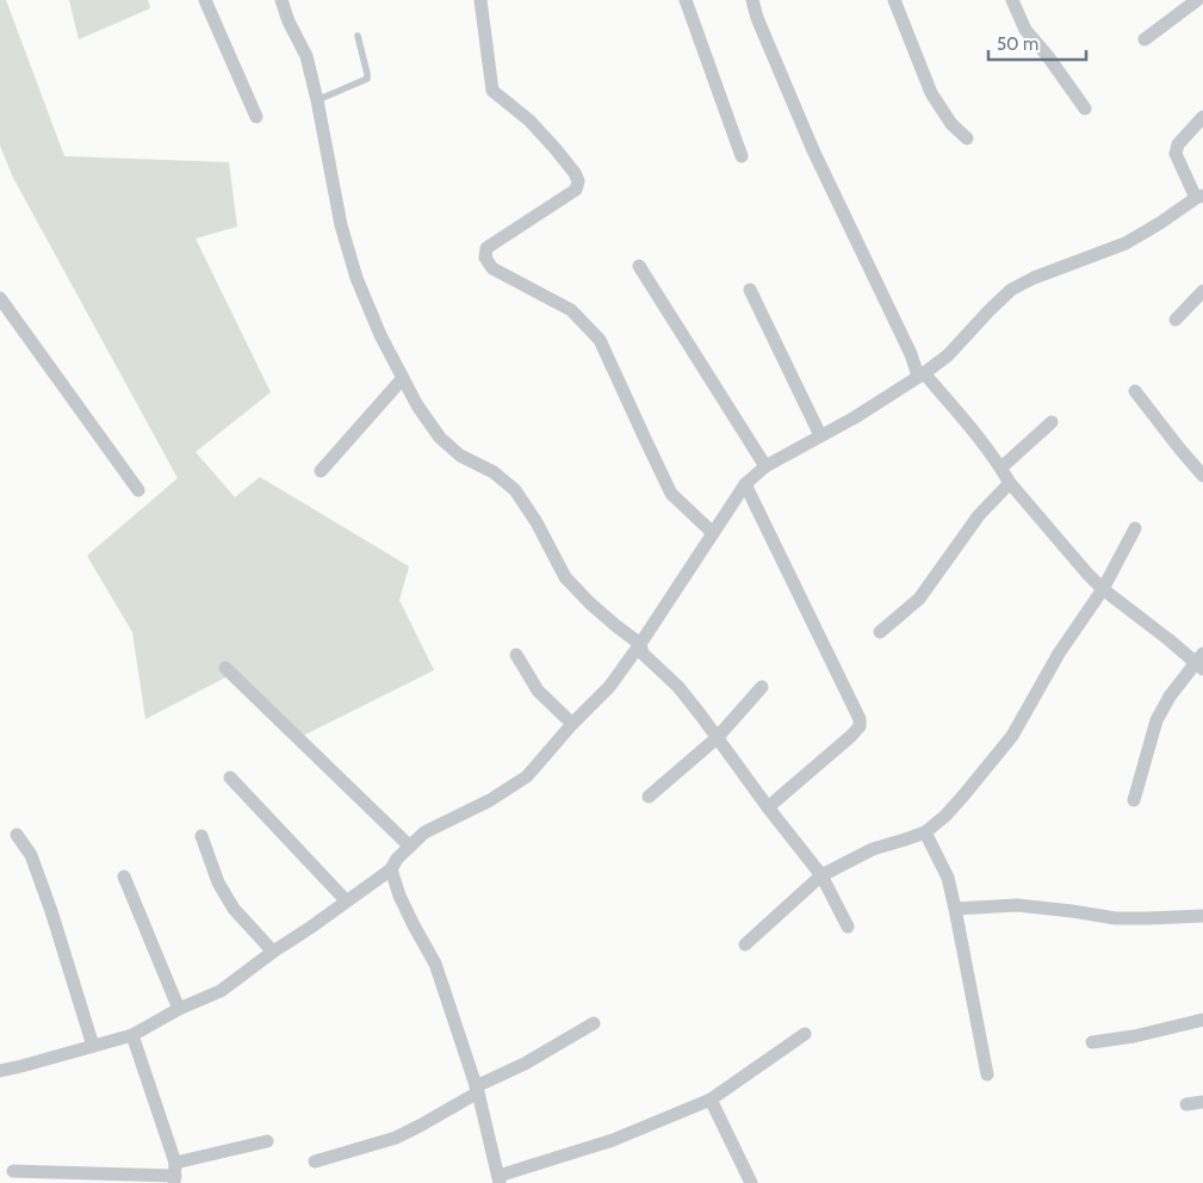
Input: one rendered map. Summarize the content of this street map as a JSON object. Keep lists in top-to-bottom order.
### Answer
{
  "scale_bar": "50 m"
}
